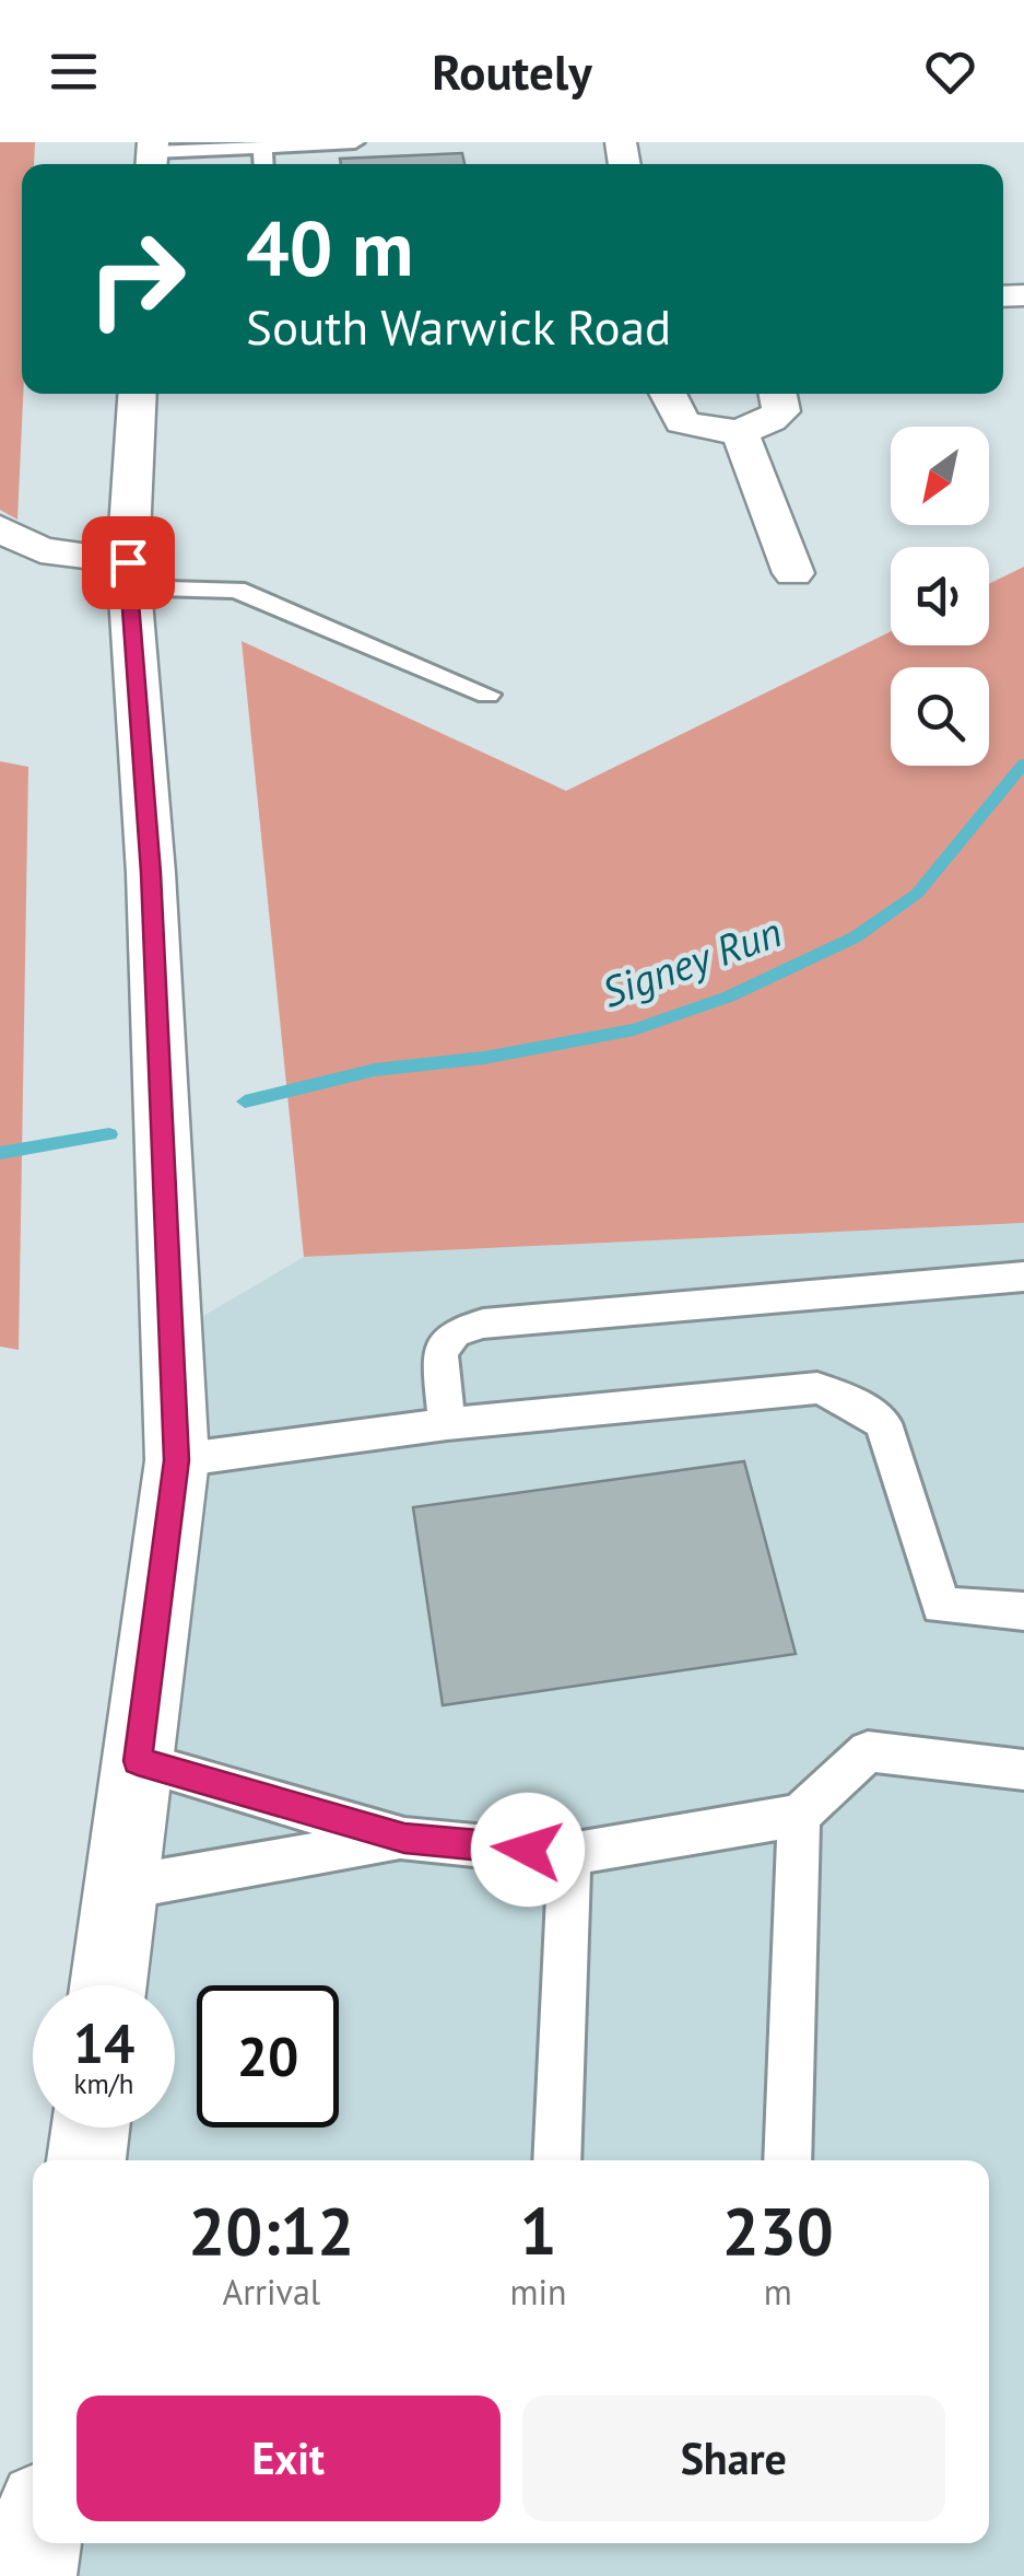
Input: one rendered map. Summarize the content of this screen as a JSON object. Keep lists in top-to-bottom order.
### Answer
{
  "water": ["Signey Run"],
  "north": "bottom left",
  "page": {
    "header": "Routely",
    "turn": ["40 m", "South Warwick Road"],
    "speed": "14 km/h",
    "limit": "20",
    "eta": [
      "20:12",
      "Arrival",
      "1",
      "min",
      "230",
      "m"
    ],
    "buttons": ["Exit", "Share"]
  }
}
